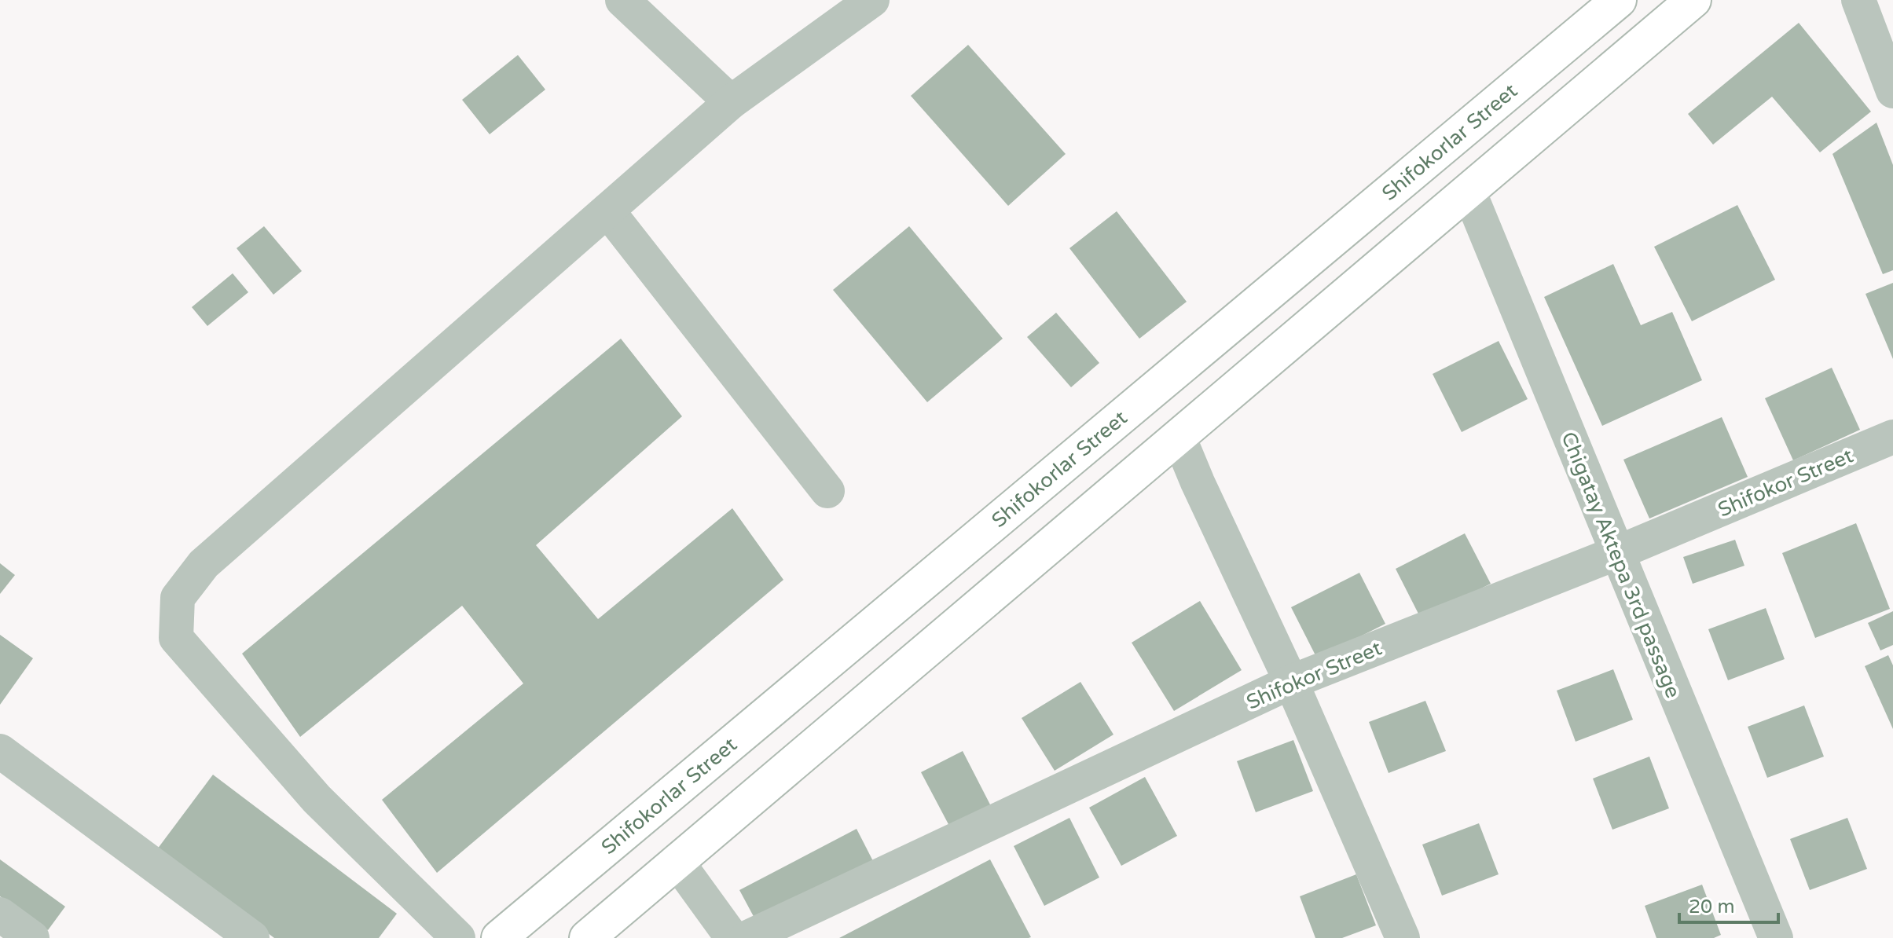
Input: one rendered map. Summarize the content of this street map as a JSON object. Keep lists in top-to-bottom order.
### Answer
{
  "streets": {
    "main road": ["Shifokorlar Street"],
    "street": ["Shifokor Street", "Chigatay Aktepa 3rd passage"]
  },
  "crossings": [
    ["Shifokor Street", "Chigatay Aktepa 3rd passage"]
  ],
  "scale_bar": "20 m"
}
